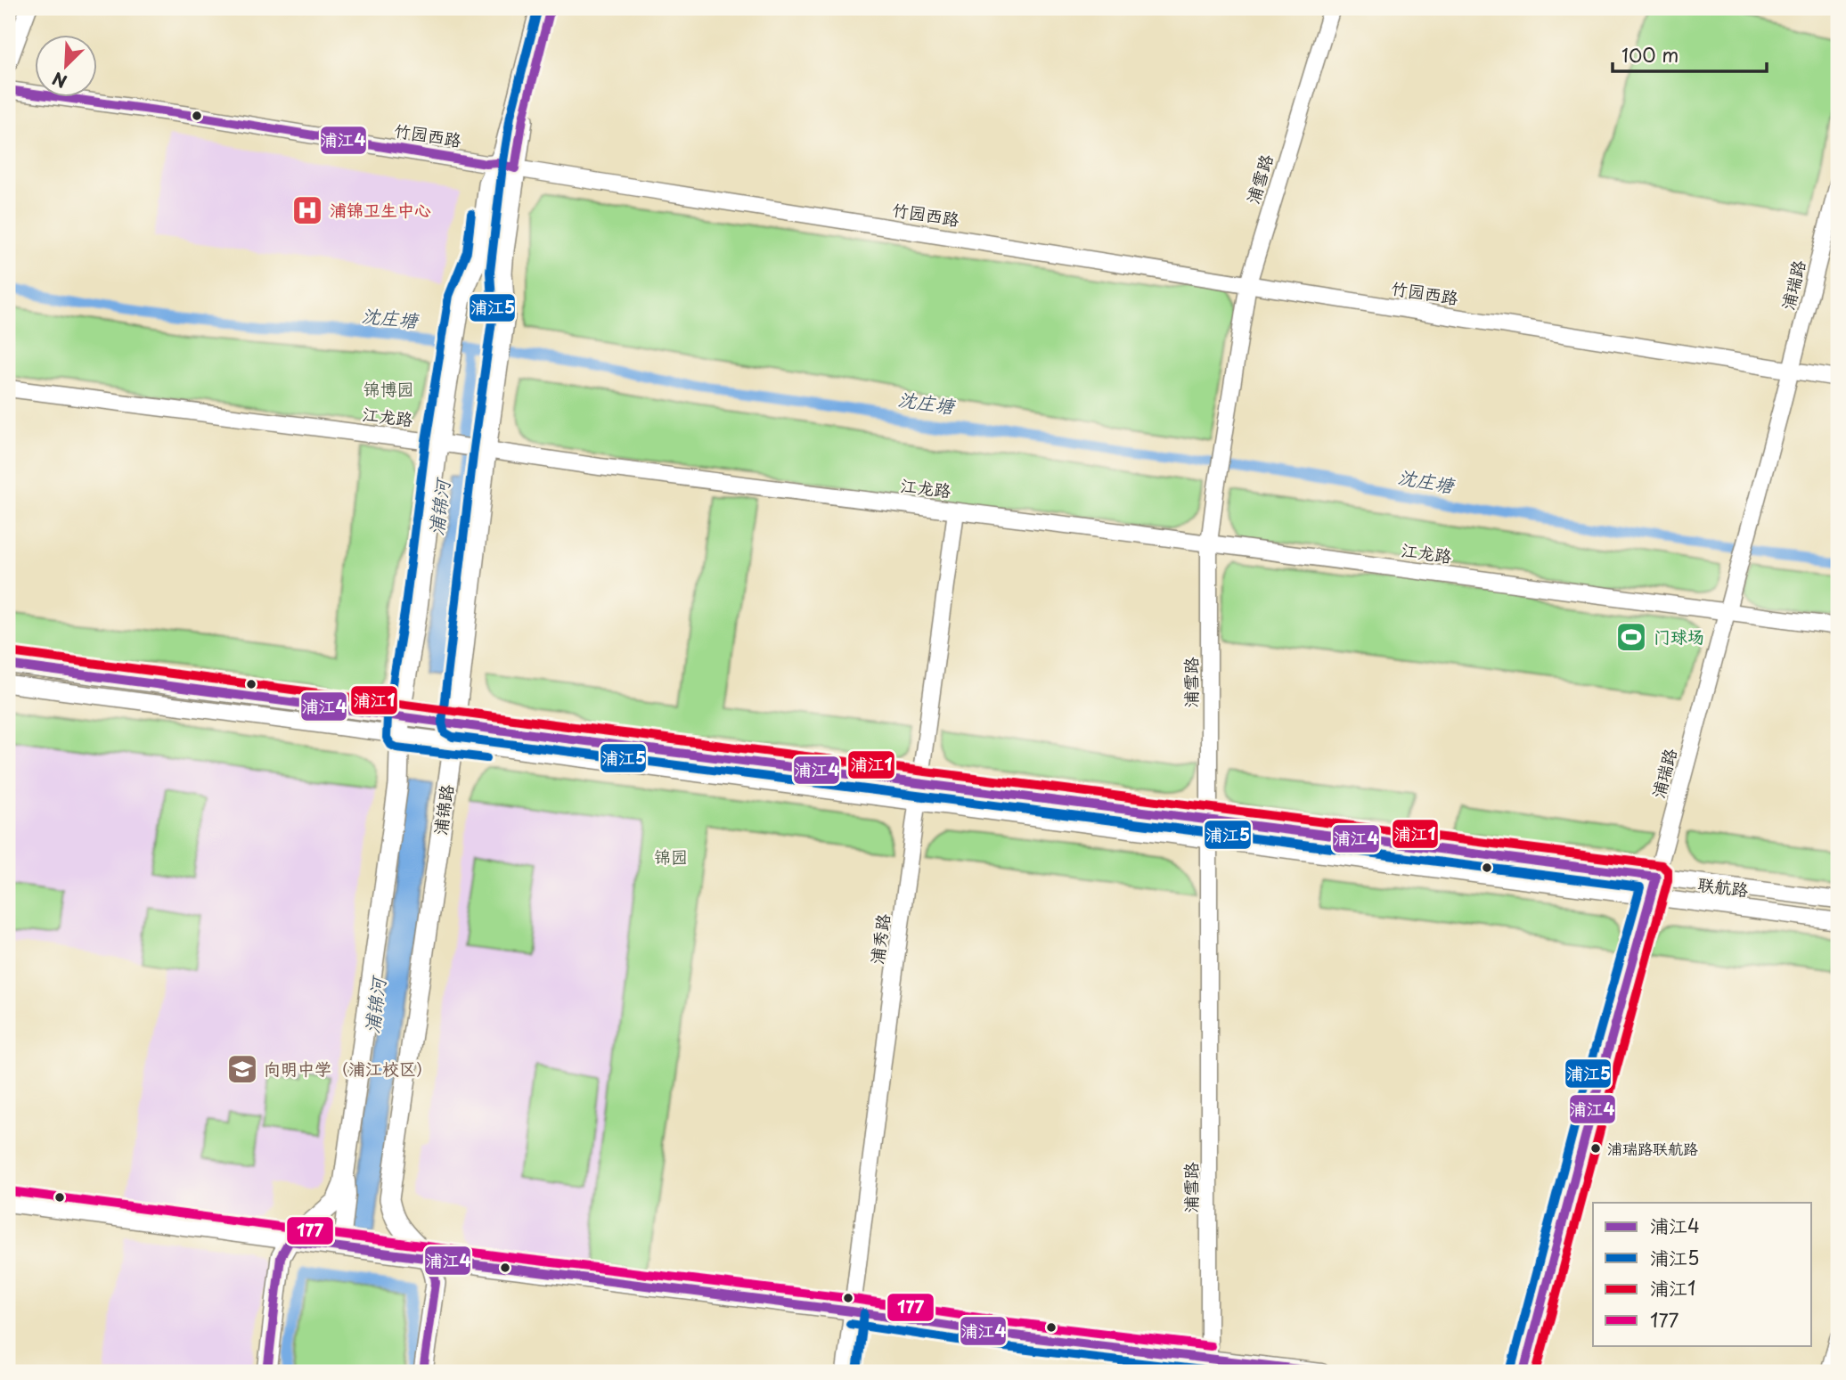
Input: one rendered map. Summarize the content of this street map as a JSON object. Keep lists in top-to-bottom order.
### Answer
{
  "streets": {
    "main road": ["浦锦路"],
    "street": [
      "竹园西路",
      "浦雪路",
      "浦瑞路",
      "江龙路",
      "联航路",
      "浦秀路"
    ]
  },
  "crossings": [
    ["竹园西路", "浦雪路"],
    ["竹园西路", "浦瑞路"],
    ["竹园西路", "浦锦路"],
    ["浦雪路", "江龙路"],
    ["浦雪路", "联航路"],
    ["浦瑞路", "江龙路"],
    ["浦瑞路", "联航路"],
    ["江龙路", "浦锦路"],
    ["江龙路", "浦秀路"],
    ["浦锦路", "联航路"],
    ["联航路", "浦秀路"]
  ],
  "water": ["沈庄塘", "浦锦河"],
  "parks": ["锦博园", "锦园"],
  "places": {
    "hospital": ["浦锦卫生中心"],
    "sports": ["门球场"],
    "school or university": ["向明中学（浦江校区）"],
    "other": ["浦瑞路联航路"]
  },
  "lines": [
    "transit line 浦江4",
    "transit line 浦江5",
    "transit line 浦江1",
    "transit line 177"
  ],
  "legend": [
    "浦江4",
    "浦江5",
    "浦江1",
    "177"
  ],
  "scale_bar": "100 m",
  "north": "bottom left"
}
